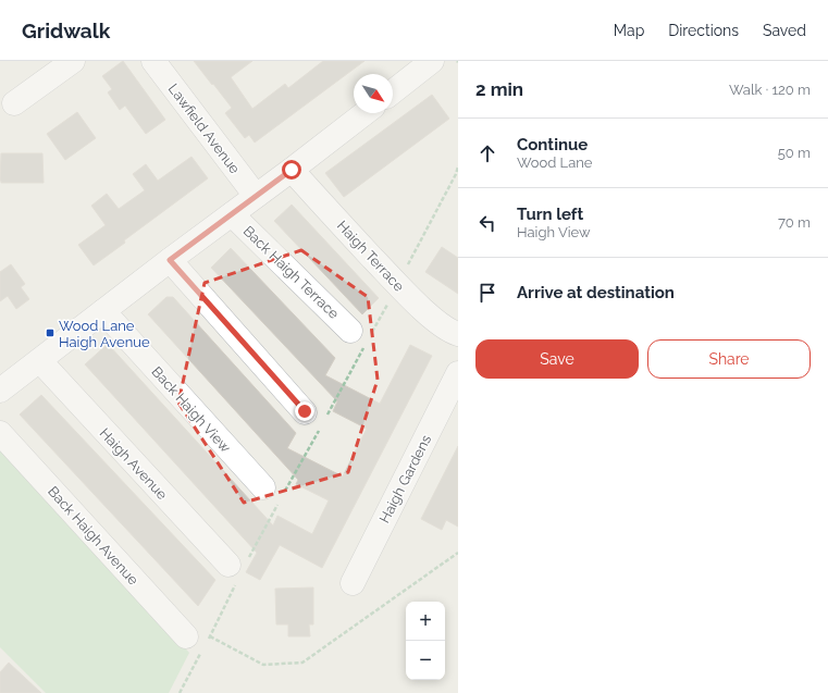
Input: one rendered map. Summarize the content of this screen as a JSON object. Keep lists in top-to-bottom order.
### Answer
{
  "streets": {
    "street": [
      "Lawfield Avenue",
      "Haigh Terrace",
      "Back Haigh Terrace",
      "Back Haigh View",
      "Haigh Avenue",
      "Haigh Gardens",
      "Back Haigh Avenue"
    ]
  },
  "places": {
    "transit": ["Wood Lane Haigh Avenue"]
  },
  "north": "bottom right",
  "page": {
    "header": "Gridwalk",
    "nav": ["Map", "Directions", "Saved"],
    "heading": ["2 min", "Walk · 120 m"],
    "list": [
      ["Continue", "Wood Lane", "50 m"],
      ["Turn left", "Haigh View", "70 m"],
      "Arrive at destination"
    ],
    "buttons": ["Save", "Share"],
    "map_buttons": ["+", "−"]
  }
}
